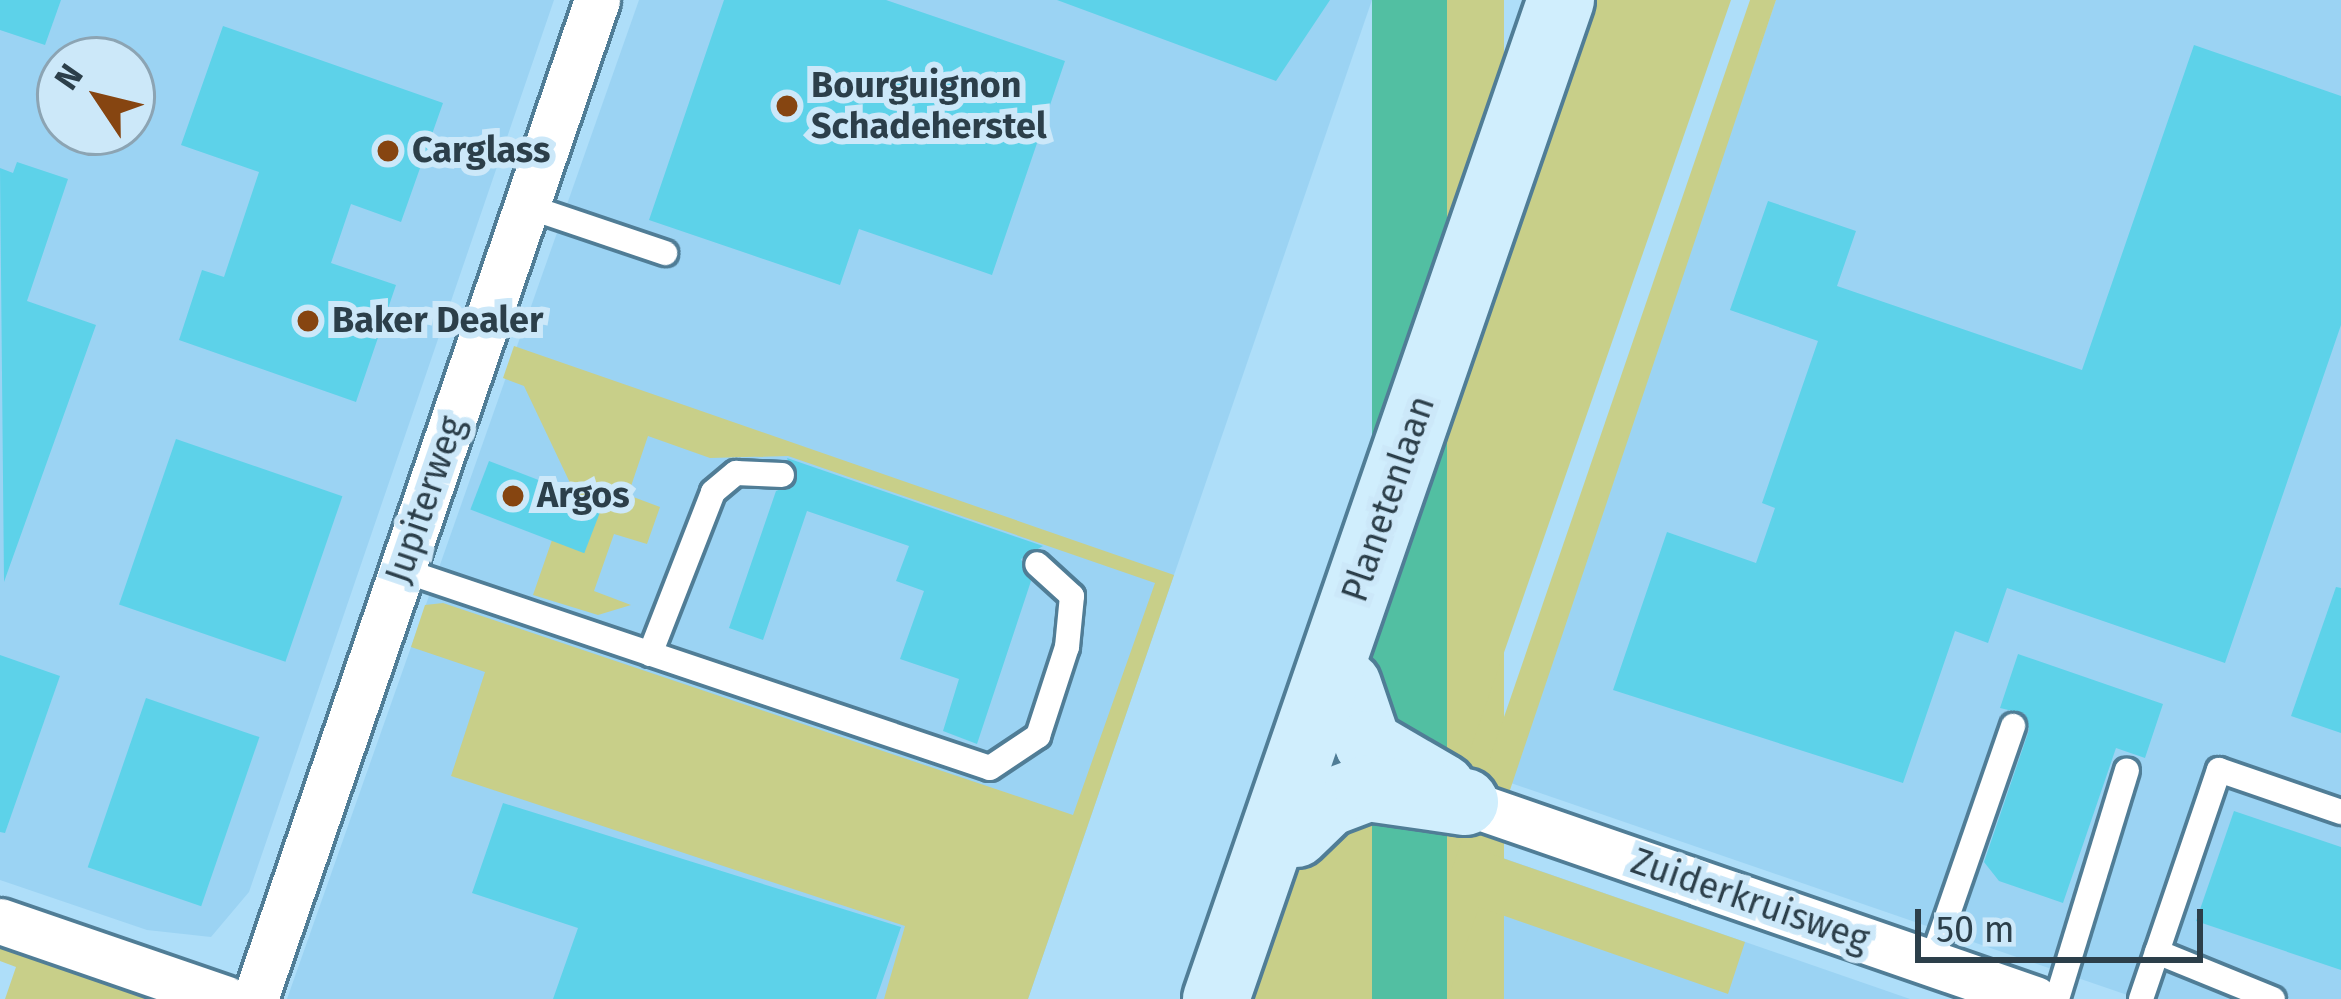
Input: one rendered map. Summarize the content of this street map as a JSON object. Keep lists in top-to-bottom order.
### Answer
{
  "streets": {
    "main road": ["Planetenlaan"],
    "street": ["Jupiterweg", "Zuiderkruisweg"]
  },
  "places": [
    "Bourguignon Schadeherstel",
    "Carglass",
    "Baker Dealer",
    "Argos"
  ],
  "scale_bar": "50 m",
  "north": "top left"
}
